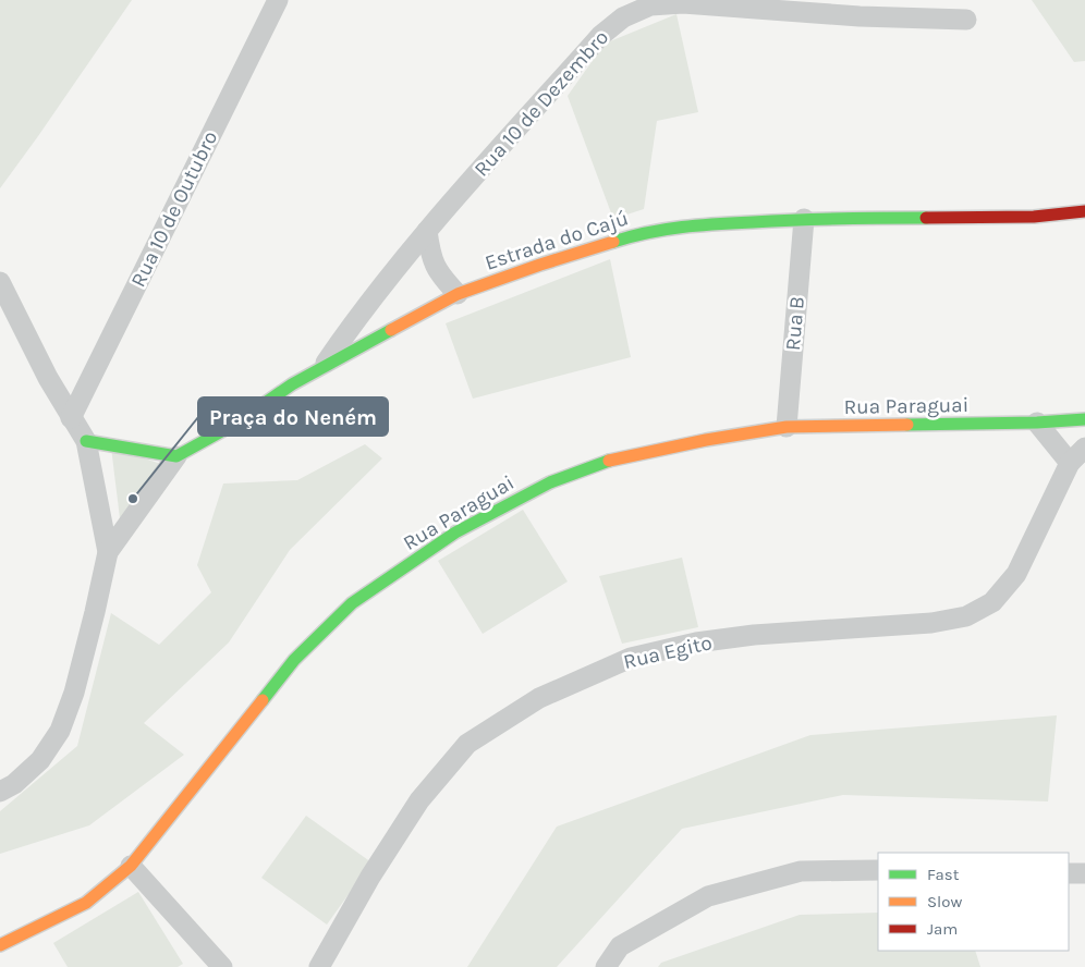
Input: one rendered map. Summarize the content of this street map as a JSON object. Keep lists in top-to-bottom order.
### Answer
{
  "streets": {
    "street": [
      "Rua 10 de Dezembro",
      "Rua 10 de Outubro",
      "Estrada do Cajú",
      "Rua B",
      "Rua Paraguai",
      "Rua Egito"
    ]
  },
  "crossings": [
    ["Rua 10 de Dezembro", "Estrada do Cajú"],
    ["Estrada do Cajú", "Rua B"],
    ["Rua B", "Rua Paraguai"]
  ],
  "places": ["Praça do Neném"],
  "legend": ["Fast", "Slow", "Jam"]
}
